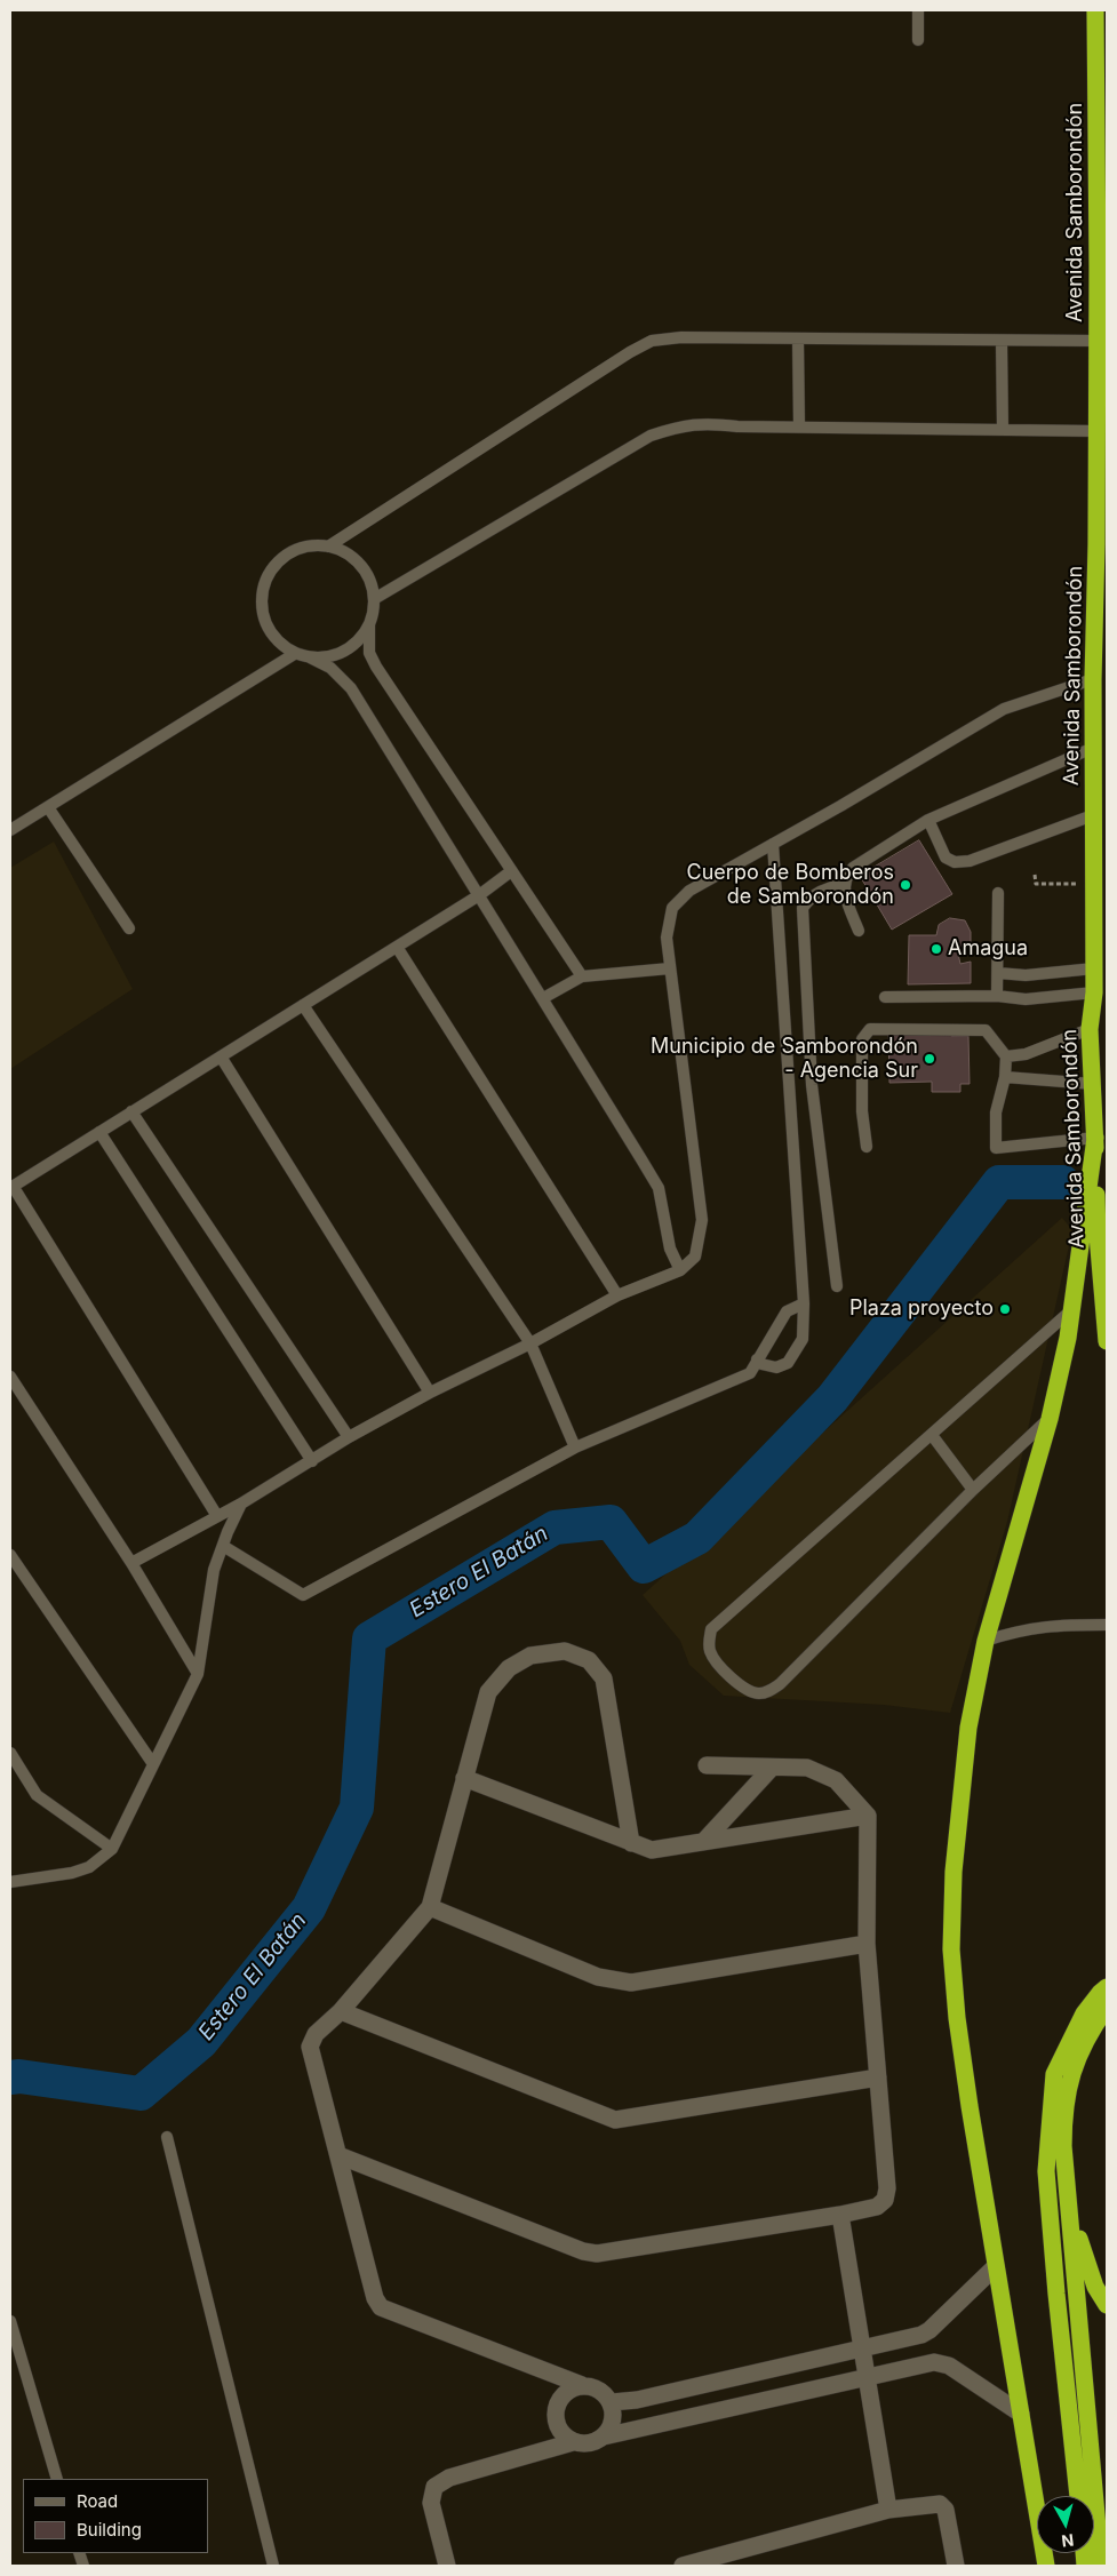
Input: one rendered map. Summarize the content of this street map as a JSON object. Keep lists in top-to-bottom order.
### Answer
{
  "streets": {
    "highway": ["Avenida Samborondón"]
  },
  "water": ["Estero El Batán"],
  "places": [
    "Cuerpo de Bomberos de Samborondón",
    "Amagua",
    "Municipio de Samborondón - Agencia Sur",
    "Plaza proyecto"
  ],
  "legend": ["Road", "Building"],
  "north": "bottom"
}
